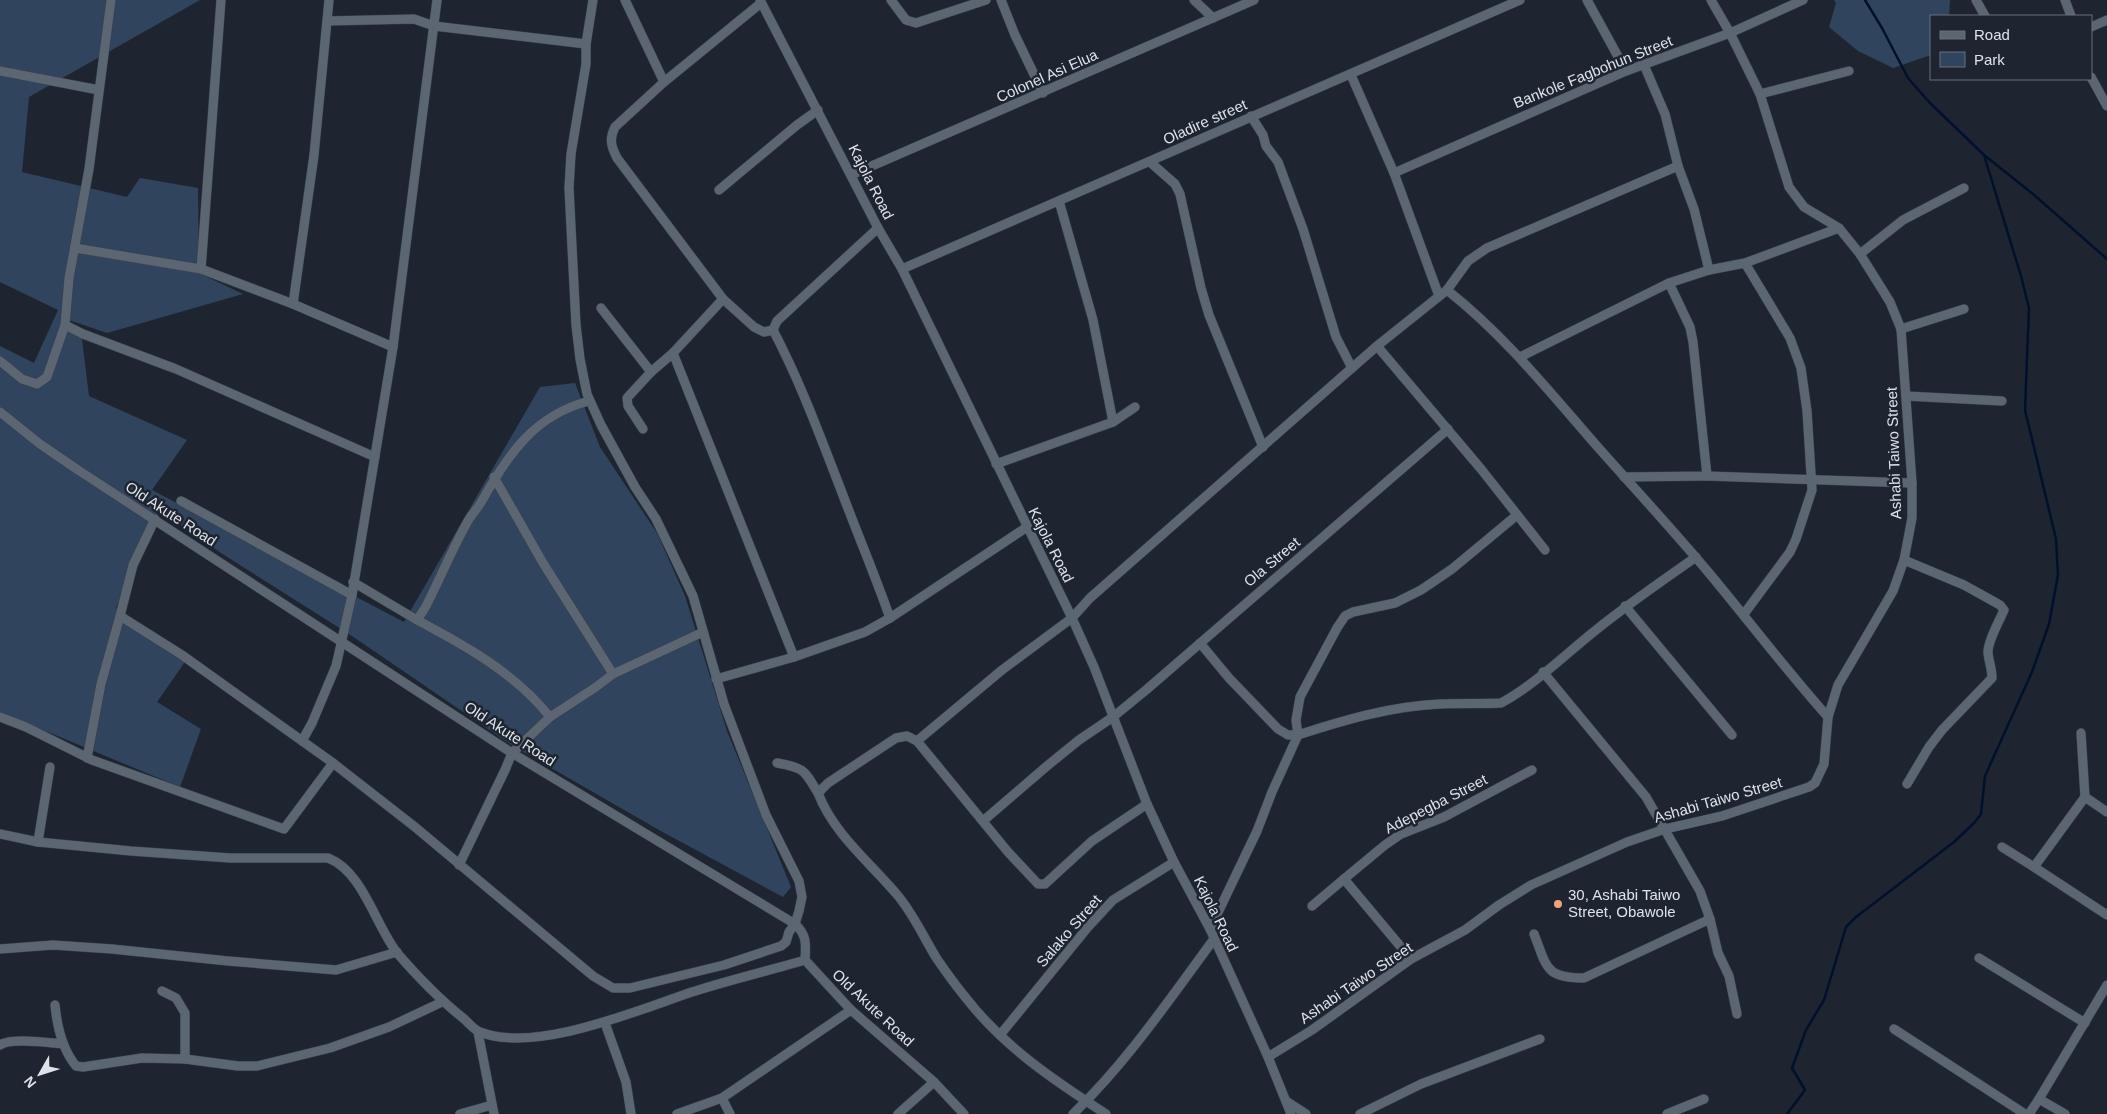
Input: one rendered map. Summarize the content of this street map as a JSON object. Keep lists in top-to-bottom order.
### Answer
{
  "streets": {
    "street": [
      "Bankole Fagbohun Street",
      "Colonel Asi Elua",
      "Oladire street",
      "Kajola Road",
      "Ashabi Taiwo Street",
      "Old Akute Road",
      "Ola Street",
      "Adepegba Street",
      "Salako Street"
    ]
  },
  "crossings": [
    ["Bankole Fagbohun Street", "Ashabi Taiwo Street"],
    ["Colonel Asi Elua", "Kajola Road"],
    ["Oladire street", "Kajola Road"],
    ["Kajola Road", "Ashabi Taiwo Street"],
    ["Kajola Road", "Ola Street"],
    ["Kajola Road", "Salako Street"]
  ],
  "places": ["30, Ashabi Taiwo Street, Obawole"],
  "legend": ["Road", "Park"],
  "north": "bottom left"
}
